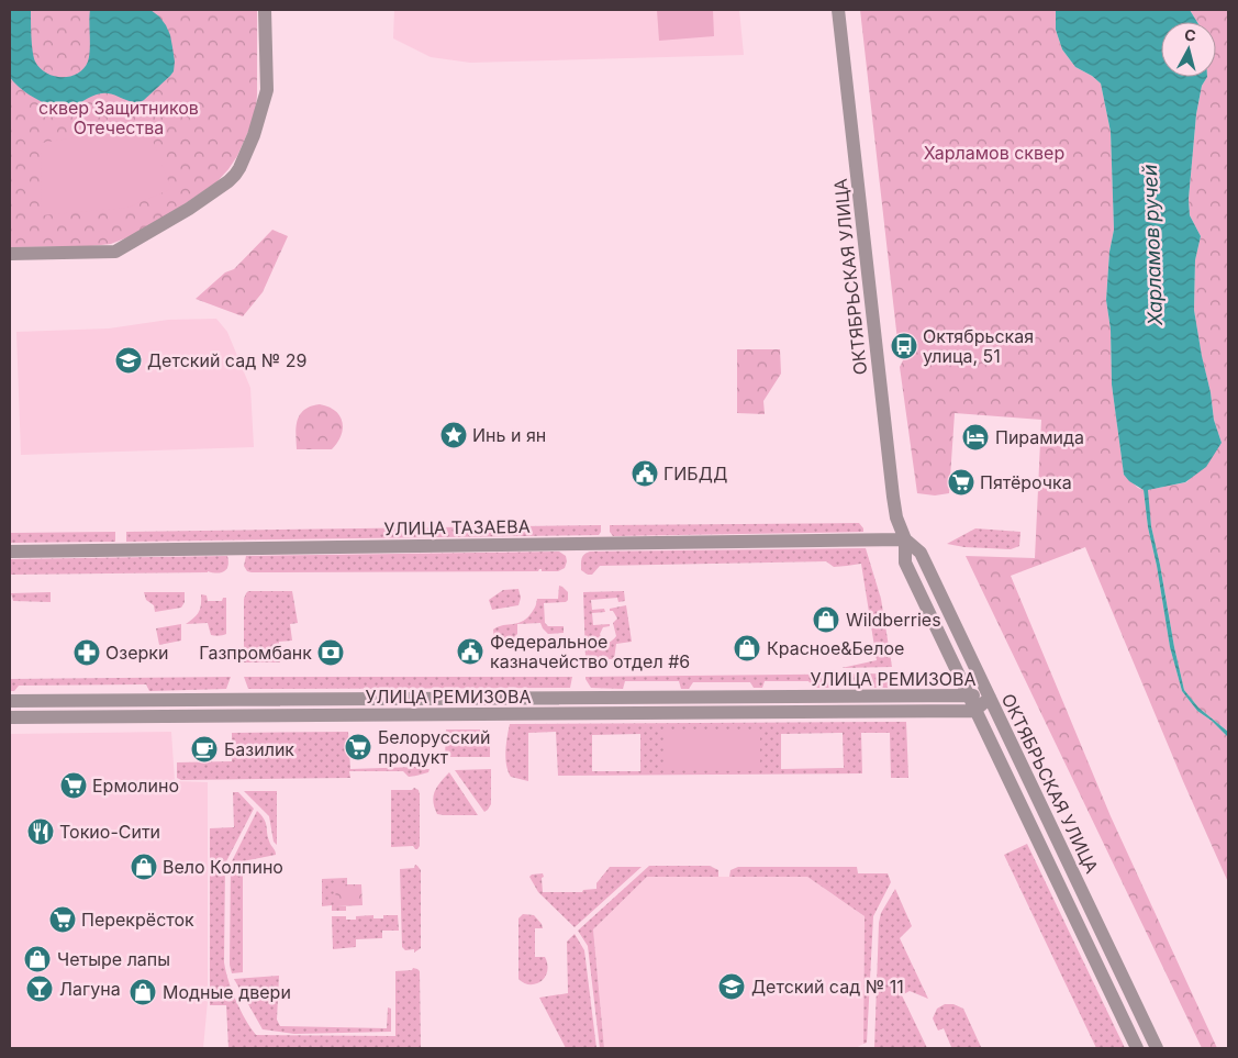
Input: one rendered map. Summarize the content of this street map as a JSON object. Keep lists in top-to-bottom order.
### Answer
{
  "streets": {
    "street": ["ОКТЯБРЬСКАЯ УЛИЦА", "УЛИЦА ТАЗАЕВА", "УЛИЦА РЕМИЗОВА"]
  },
  "crossings": [
    ["ОКТЯБРЬСКАЯ УЛИЦА", "УЛИЦА ТАЗАЕВА"],
    ["ОКТЯБРЬСКАЯ УЛИЦА", "УЛИЦА РЕМИЗОВА"]
  ],
  "water": ["Харламов ручей"],
  "parks": ["сквер Защитников Отечества", "Харламов сквер"],
  "places": {
    "bus stop": ["Октябрьская улица, 51"],
    "school or university": ["Детский сад № 29", "Детский сад № 11"],
    "place": ["Инь и ян"],
    "hotel": ["Пирамида"],
    "public building": ["ГИБДД", "Федеральное казначейство отдел #6"],
    "supermarket": [
      "Пятёрочка",
      "Белорусский продукт",
      "Ермолино",
      "Перекрёсток"
    ],
    "shop": [
      "Wildberries",
      "Красное&Белое",
      "Вело Колпино",
      "Четыре лапы",
      "Модные двери"
    ],
    "pharmacy": ["Озерки"],
    "bank": ["Газпромбанк"],
    "cafe": ["Базилик"],
    "restaurant": ["Токио-Сити"],
    "bar": ["Лагуна"]
  },
  "north": "top"
}
